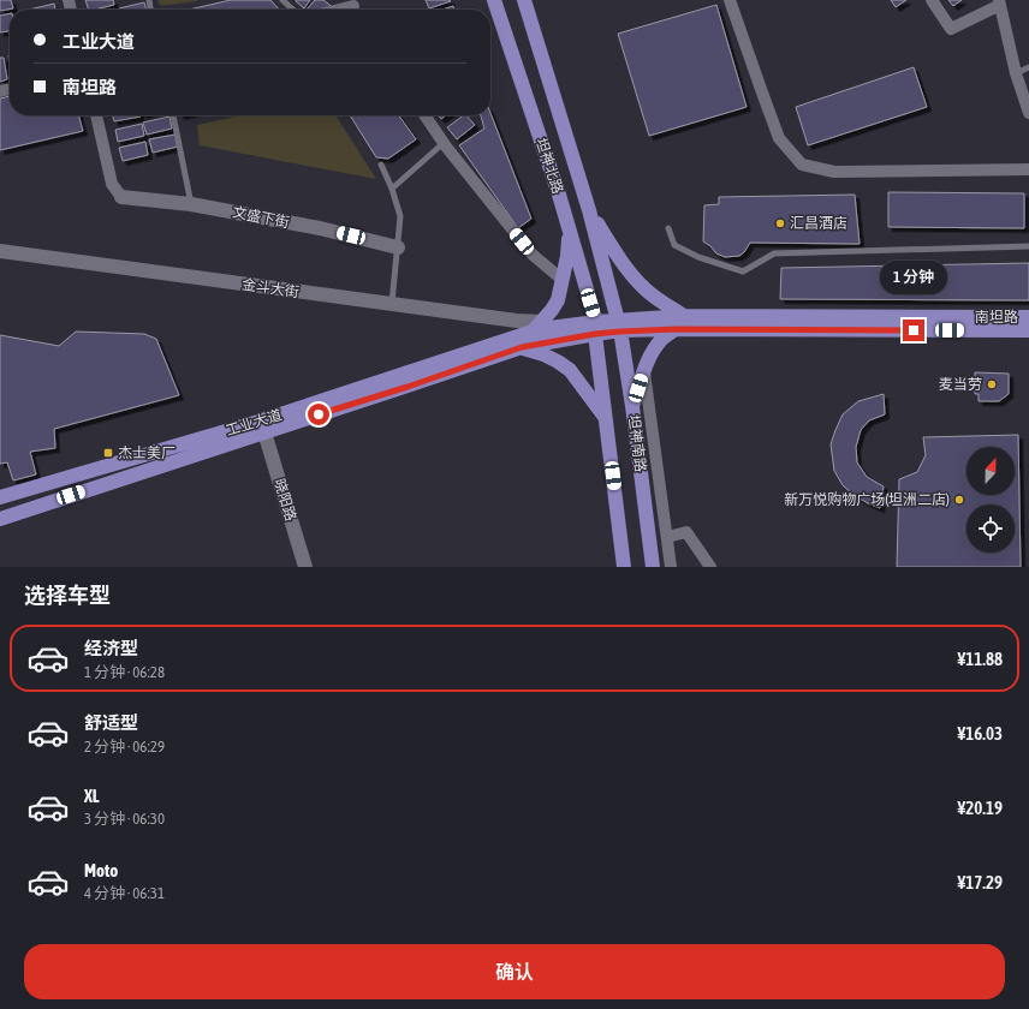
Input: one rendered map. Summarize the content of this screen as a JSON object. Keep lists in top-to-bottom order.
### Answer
{
  "streets": {
    "main road": [
      "坦神北路",
      "南坦路",
      "工业大道",
      "坦神南路"
    ],
    "street": ["文盛下街", "金斗大街", "晓阳路"]
  },
  "crossings": [
    ["坦神北路", "南坦路"],
    ["坦神北路", "工业大道"],
    ["坦神北路", "坦神南路"],
    ["金斗大街", "工业大道"],
    ["南坦路", "工业大道"],
    ["南坦路", "坦神南路"],
    ["工业大道", "坦神南路"],
    ["工业大道", "晓阳路"]
  ],
  "places": {
    "other": ["汇昌酒店", "麦当劳", "新万悦购物广场(坦洲二店)"],
    "transit": ["杰士美厂"]
  },
  "north": "top",
  "page": {
    "banner": ["工业大道", "南坦路"],
    "bubble": "1 分钟",
    "heading": "选择车型",
    "list": [
      {
        "name": "经济型",
        "note": "1 分钟 · 06:28",
        "value": "¥11.88"
      },
      {
        "name": "舒适型",
        "note": "2 分钟 · 06:29",
        "value": "¥16.03"
      },
      {
        "name": "XL",
        "note": "3 分钟 · 06:30",
        "value": "¥20.19"
      },
      {
        "name": "Moto",
        "note": "4 分钟 · 06:31",
        "value": "¥17.29"
      }
    ],
    "buttons": "确认"
  }
}
